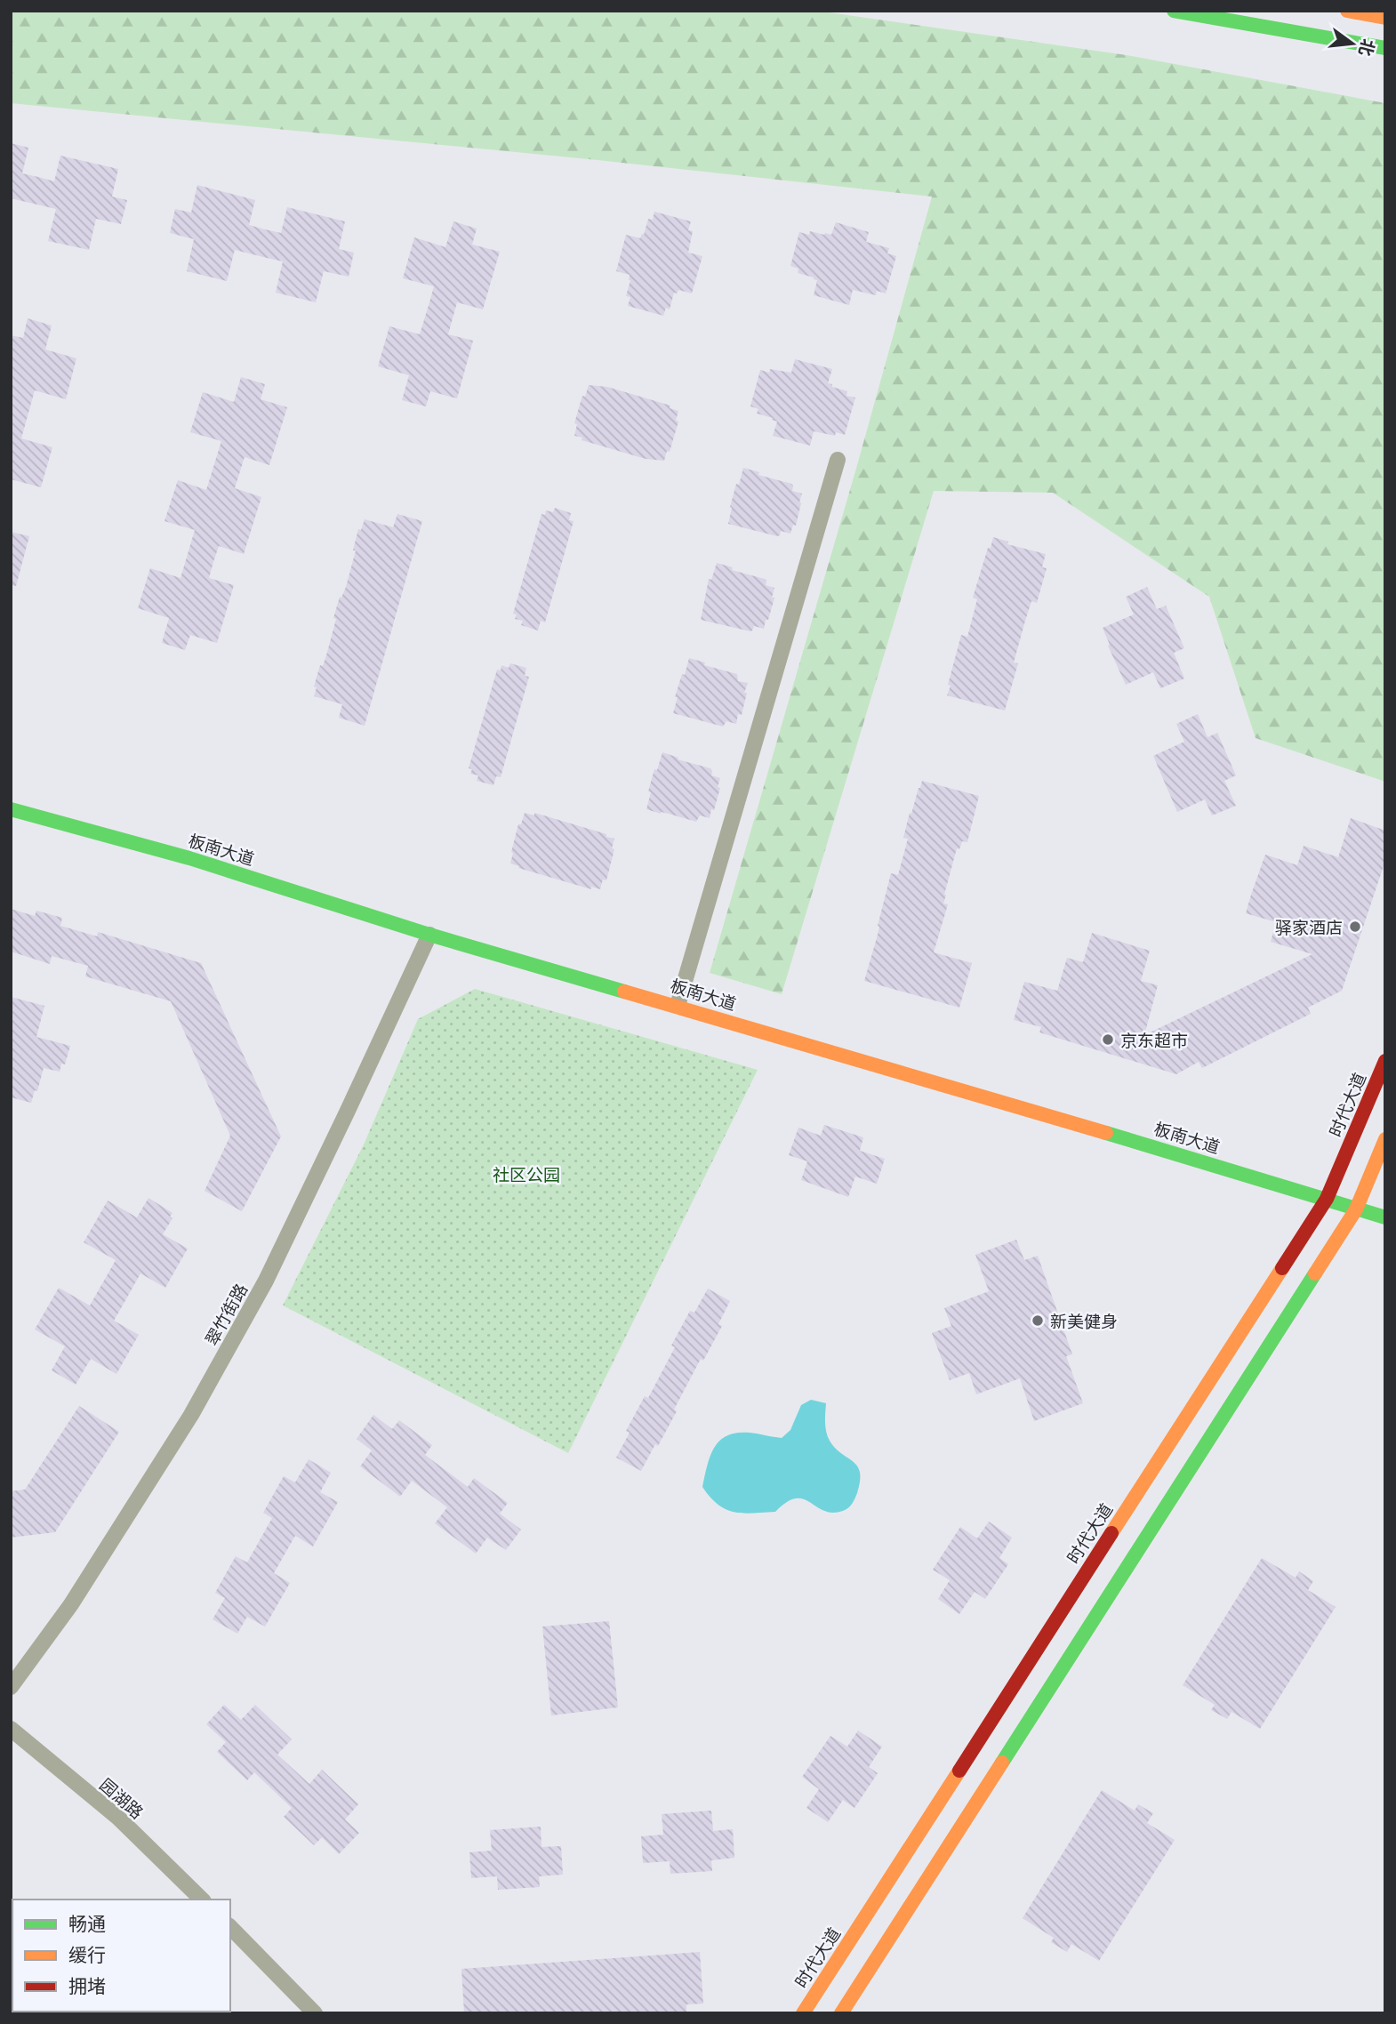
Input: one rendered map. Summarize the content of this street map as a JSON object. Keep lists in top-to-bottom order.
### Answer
{
  "streets": {
    "main road": ["板南大道", "时代大道"],
    "street": ["翠竹街路", "园湖路"]
  },
  "crossings": [
    ["板南大道", "时代大道"],
    ["板南大道", "翠竹街路"]
  ],
  "parks": ["社区公园"],
  "places": ["驿家酒店", "京东超市", "新美健身"],
  "legend": ["畅通", "缓行", "拥堵"],
  "north": "right"
}
